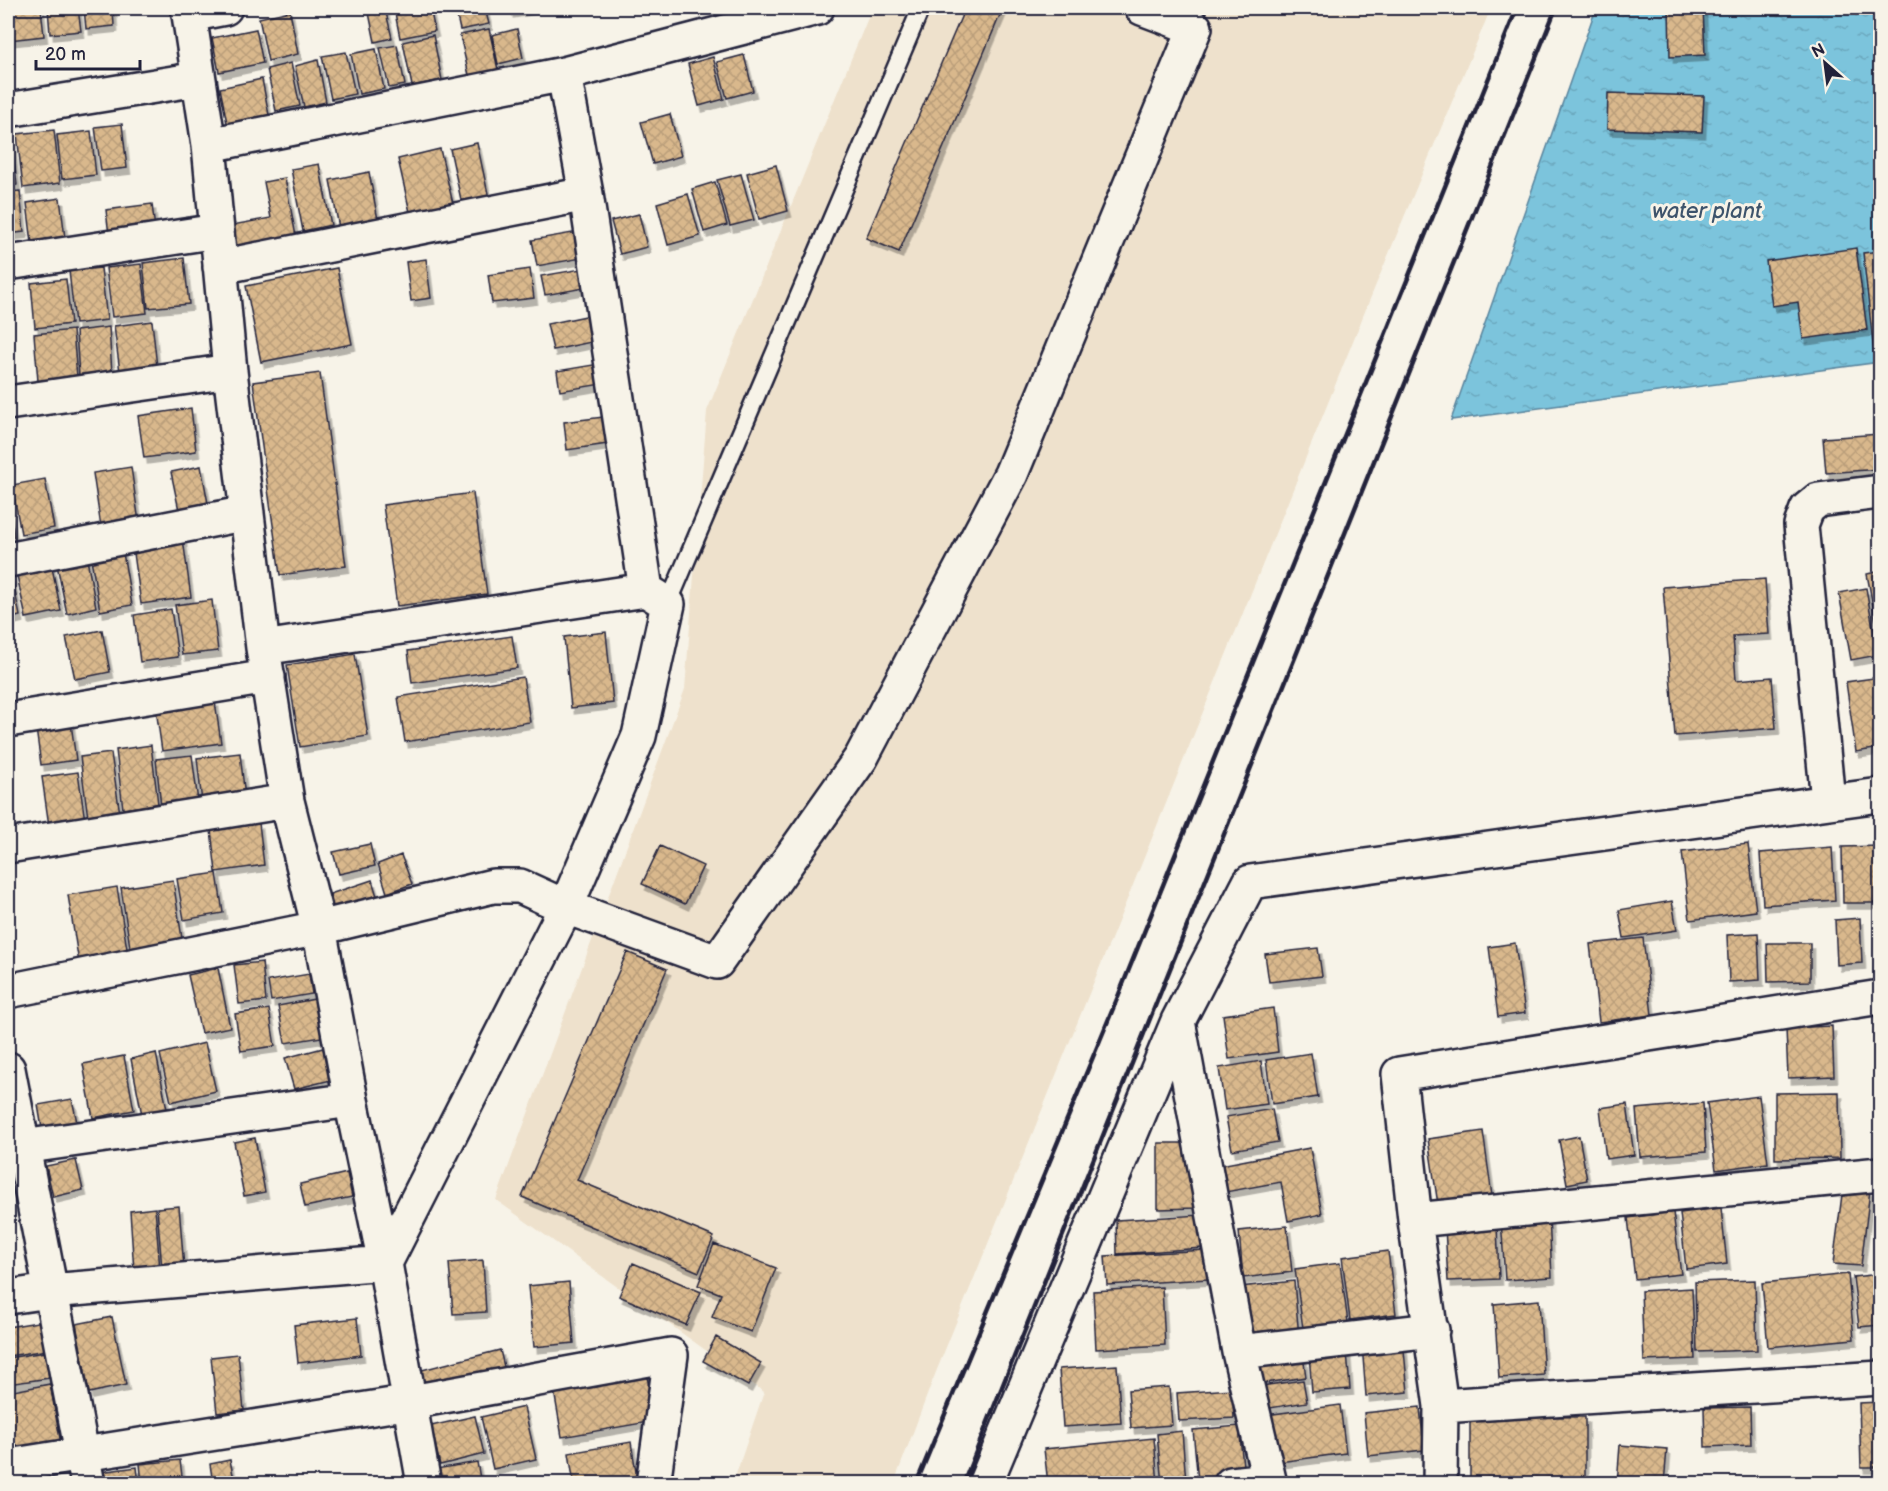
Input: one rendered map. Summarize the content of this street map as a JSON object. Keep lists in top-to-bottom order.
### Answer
{
  "water": ["water plant"],
  "scale_bar": "20 m",
  "north": "top left"
}
